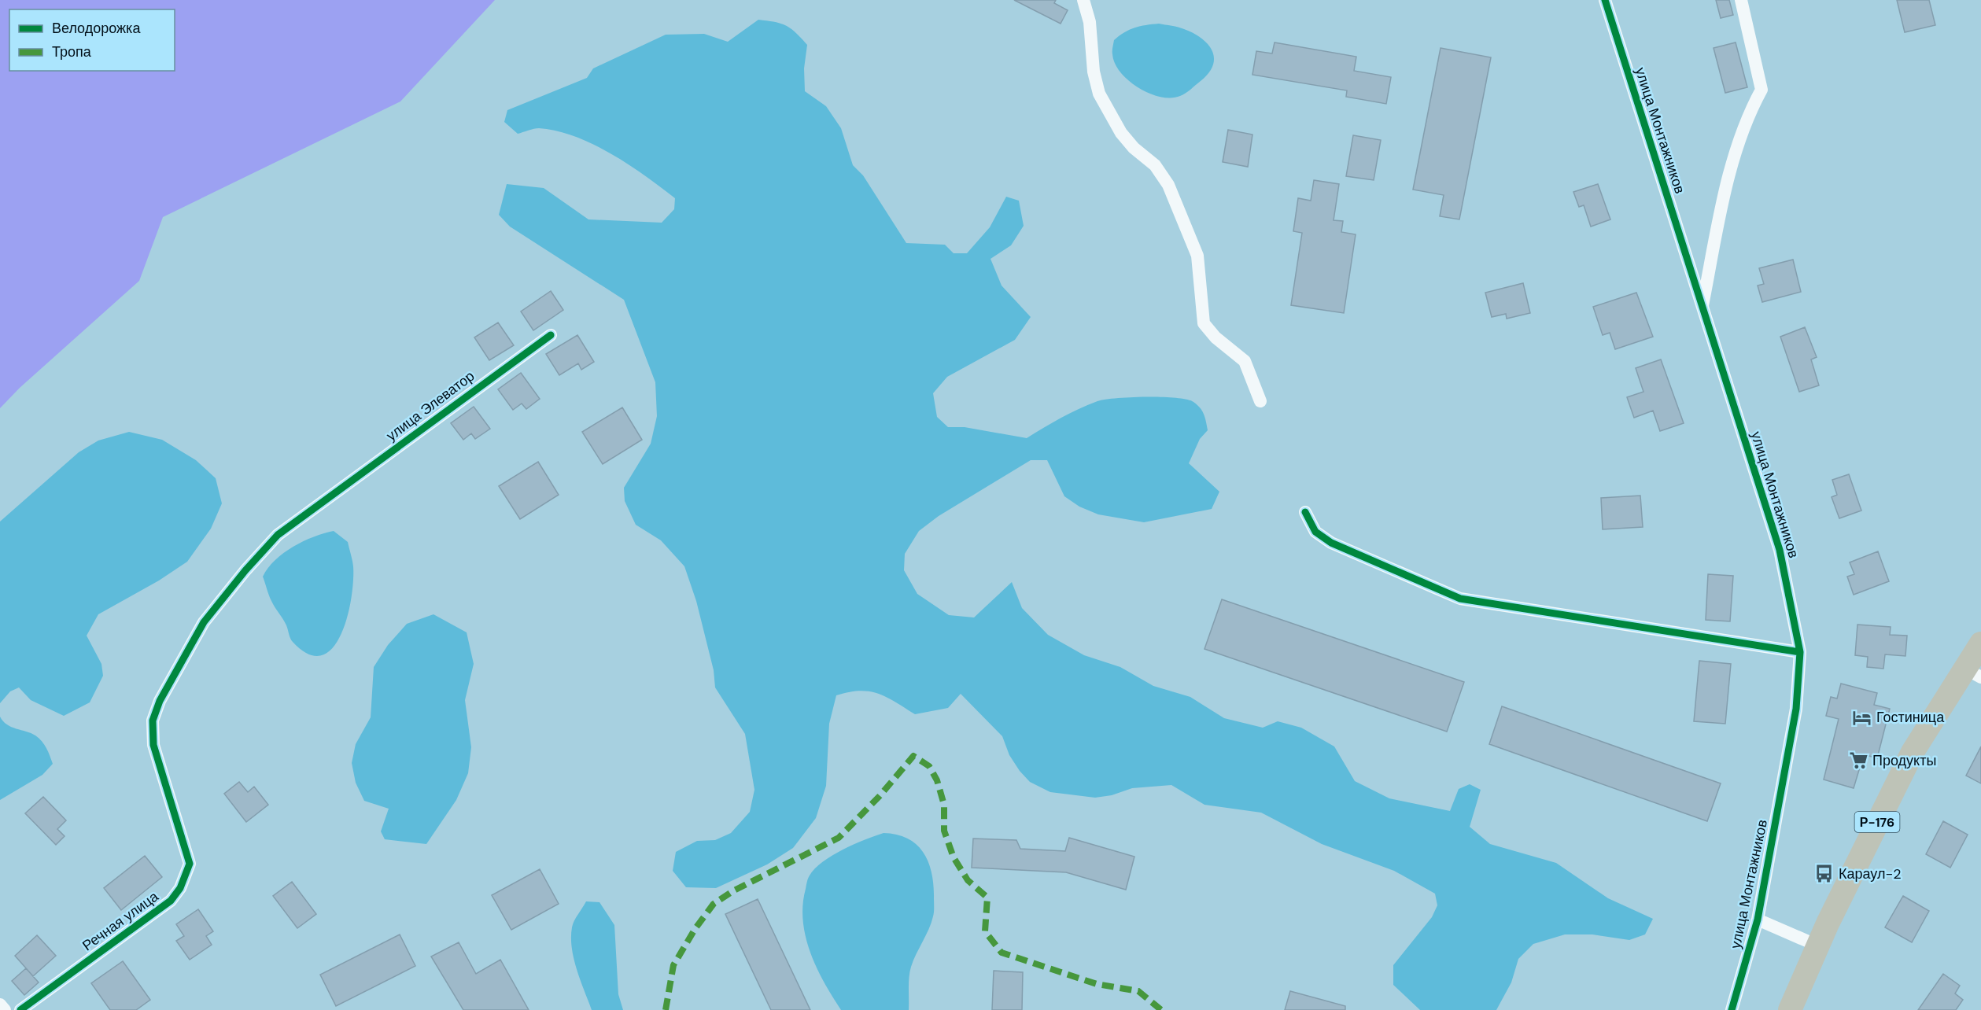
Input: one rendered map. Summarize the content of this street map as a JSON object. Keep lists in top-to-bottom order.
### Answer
{
  "streets": {
    "highway": ["Р-176"],
    "street": ["улица Монтажников", "улица Элеватор", "Речная улица"]
  },
  "crossings": [
    ["улица Элеватор", "Речная улица"]
  ],
  "places": {
    "hotel": ["Гостиница"],
    "supermarket": ["Продукты"],
    "bus stop": ["Караул-2"]
  },
  "legend": ["Велодорожка", "Тропа"]
}
